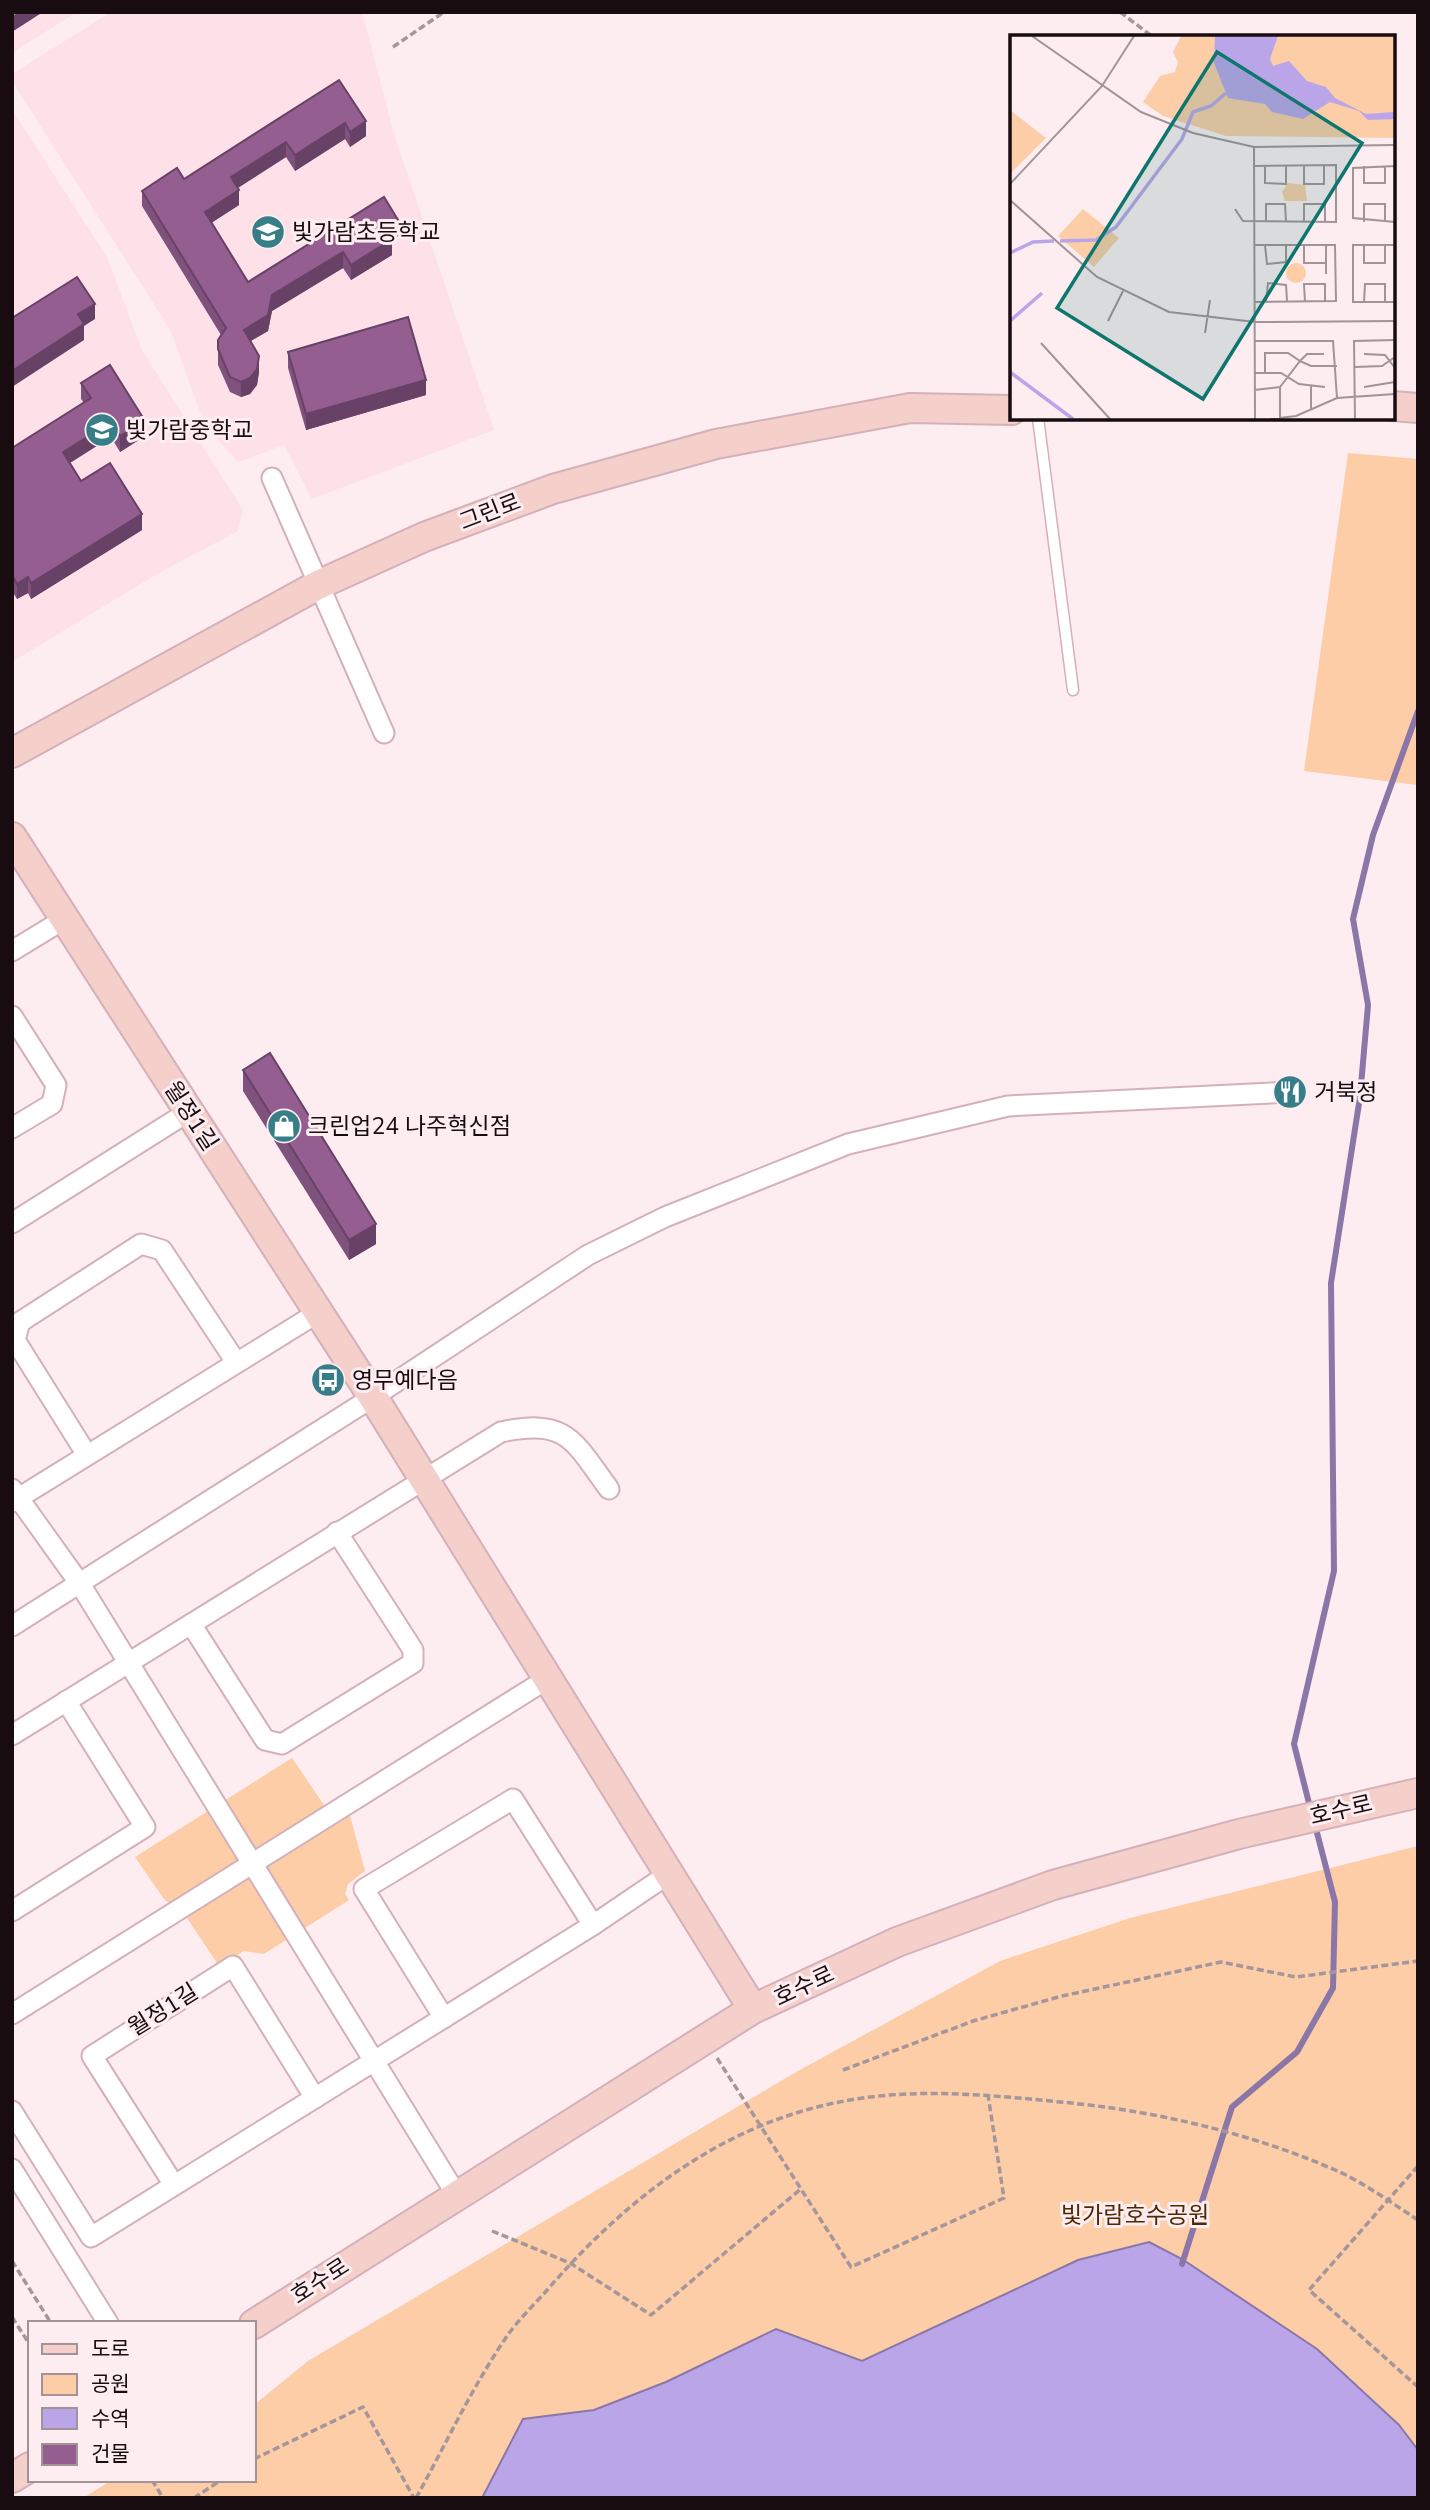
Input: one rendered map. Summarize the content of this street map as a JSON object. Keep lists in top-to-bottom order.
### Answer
{
  "streets": {
    "street": ["그린로", "월정1길", "호수로"]
  },
  "crossings": [
    ["월정1길", "호수로"]
  ],
  "parks": ["빛가람호수공원"],
  "places": {
    "school or university": ["빛가람초등학교", "빛가람중학교"],
    "restaurant": ["거북정"],
    "shop": ["크린업24 나주혁신점"],
    "bus stop": ["영무예다음"]
  },
  "legend": [
    "도로",
    "공원",
    "수역",
    "건물"
  ]
}
